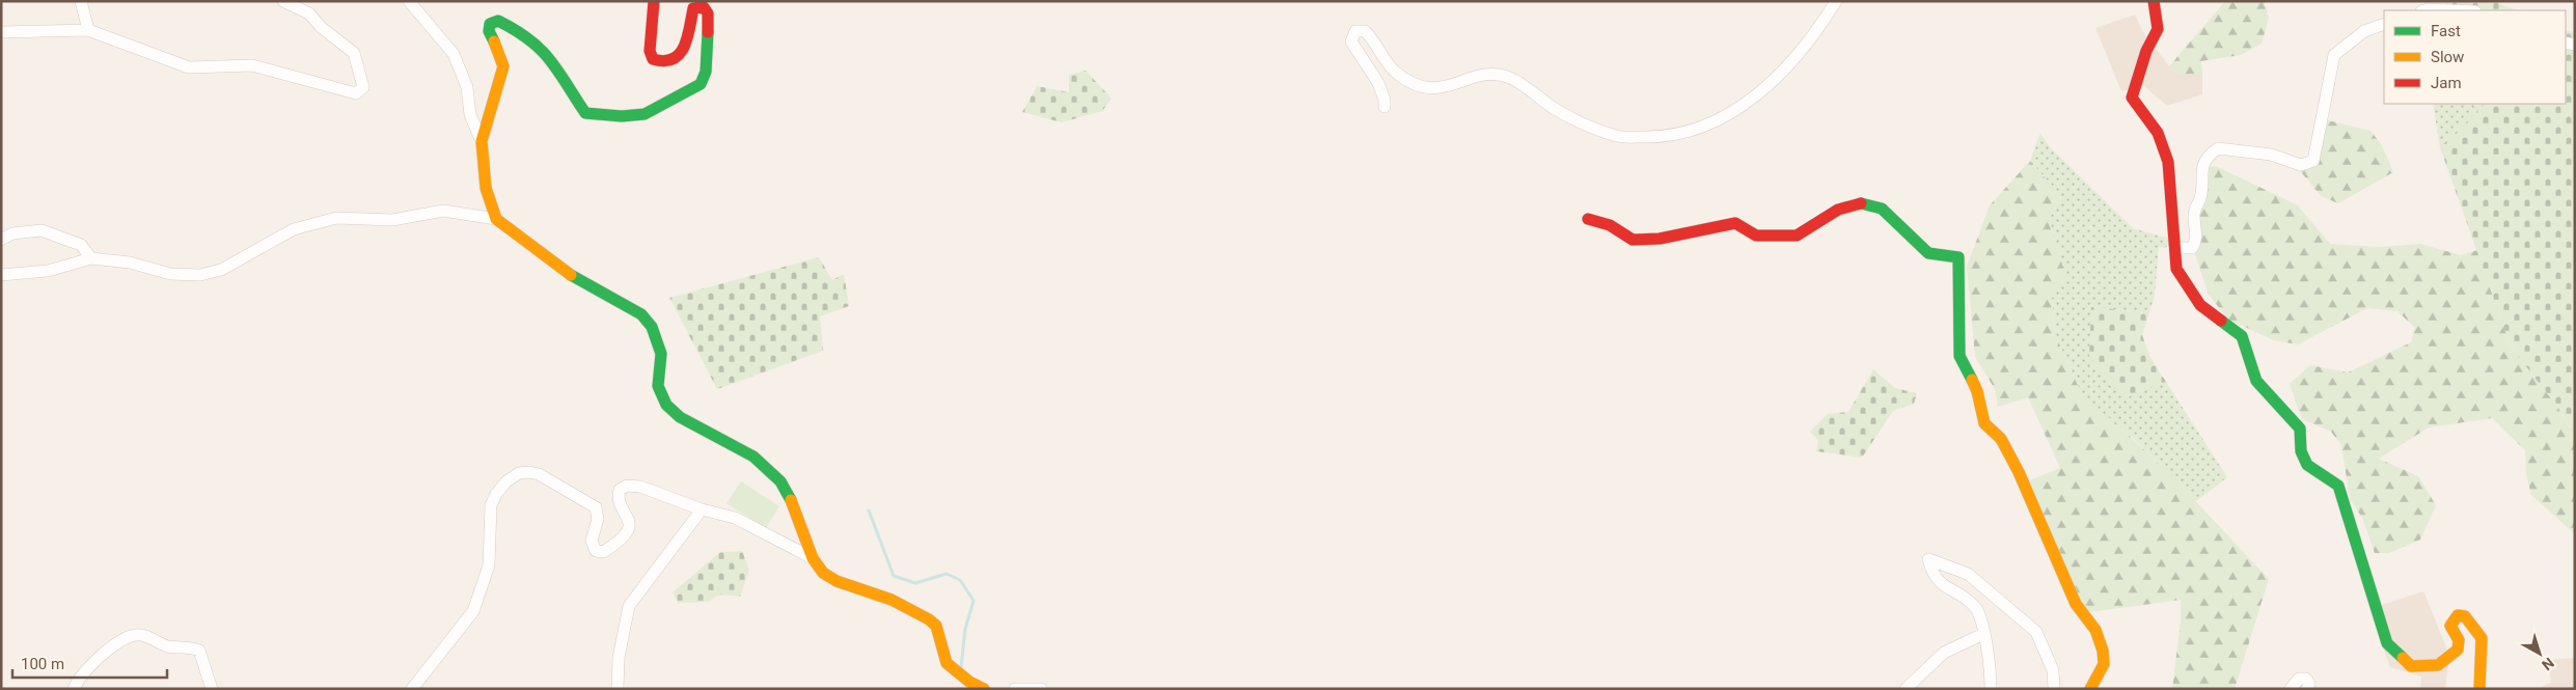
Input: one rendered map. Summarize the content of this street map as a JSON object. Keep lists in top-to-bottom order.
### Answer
{
  "legend": ["Fast", "Slow", "Jam"],
  "scale_bar": "100 m",
  "north": "bottom right"
}
